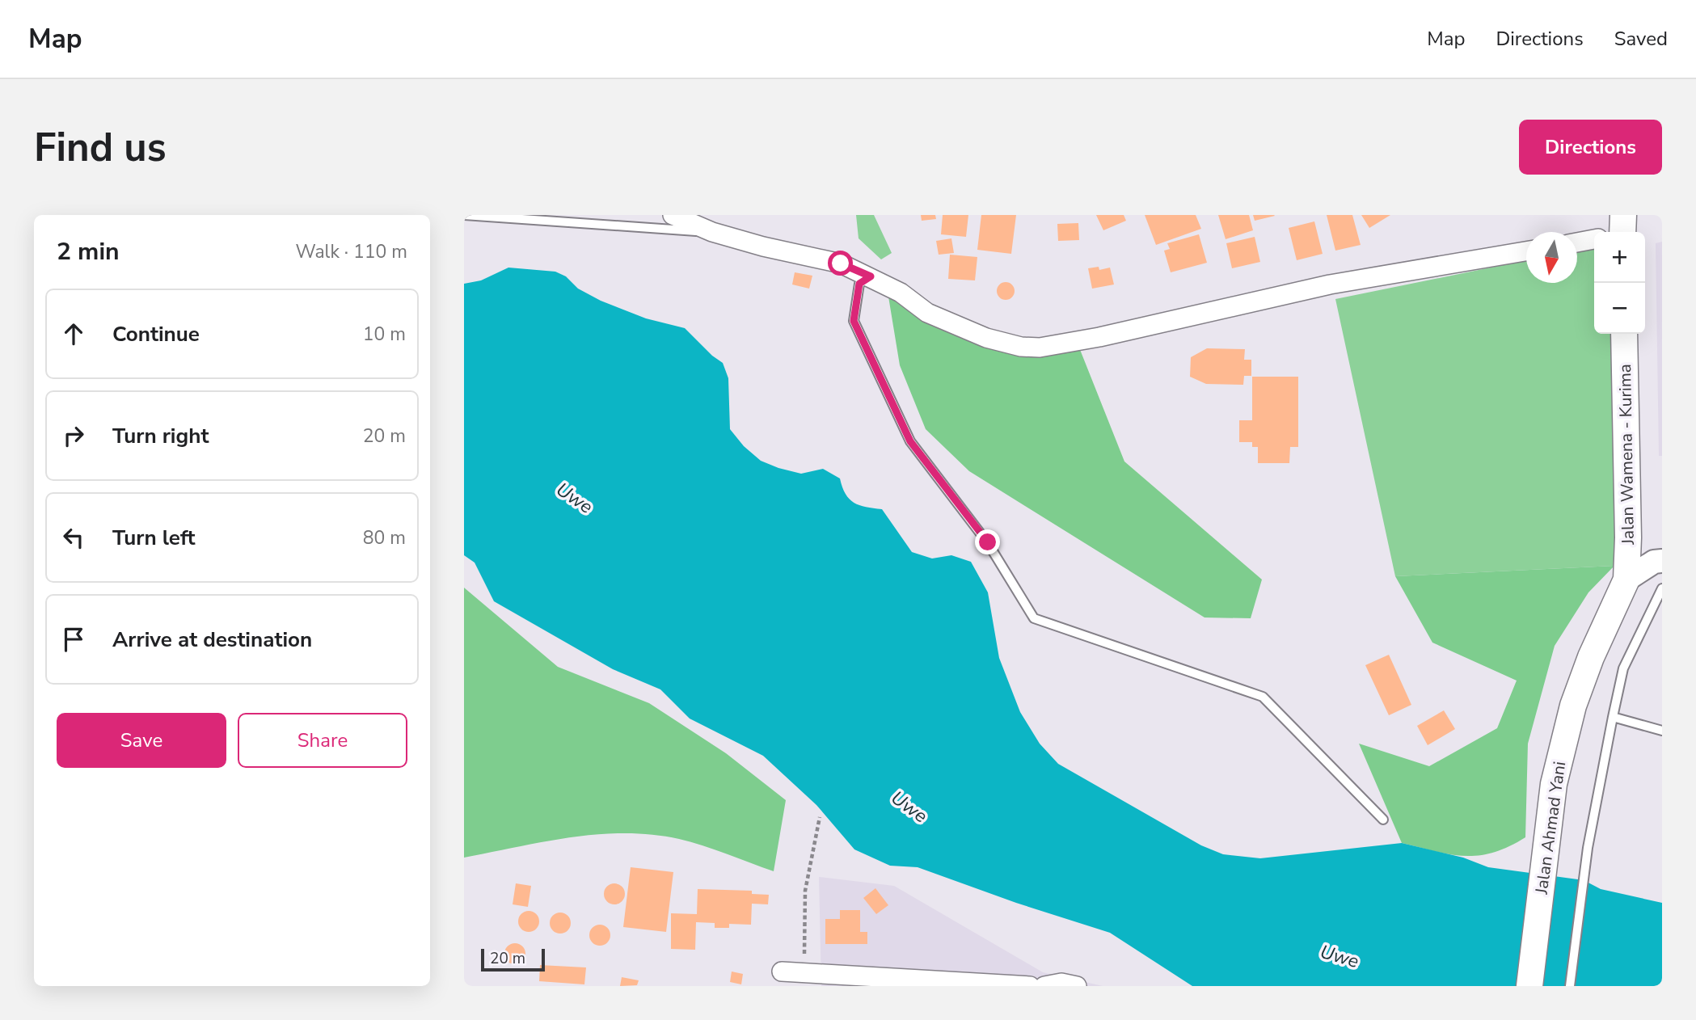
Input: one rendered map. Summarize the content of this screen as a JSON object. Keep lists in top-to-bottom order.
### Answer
{
  "streets": {
    "main road": ["Jalan Wamena - Kurima", "Jalan Ahmad Yani"]
  },
  "crossings": [
    ["Jalan Wamena - Kurima", "Jalan Ahmad Yani"]
  ],
  "water": ["Uwe"],
  "scale_bar": "20 m",
  "north": "bottom",
  "page": {
    "header": "Map",
    "nav": ["Map", "Directions", "Saved"],
    "buttons": [
      "Directions",
      ["Save", "Share"]
    ],
    "title": "Find us",
    "heading": ["2 min", "Walk · 110 m"],
    "map_buttons": ["+", "−"],
    "list": [
      ["Continue", "10 m"],
      ["Turn right", "20 m"],
      ["Turn left", "80 m"],
      "Arrive at destination"
    ],
    "scale": "20 m"
  }
}
